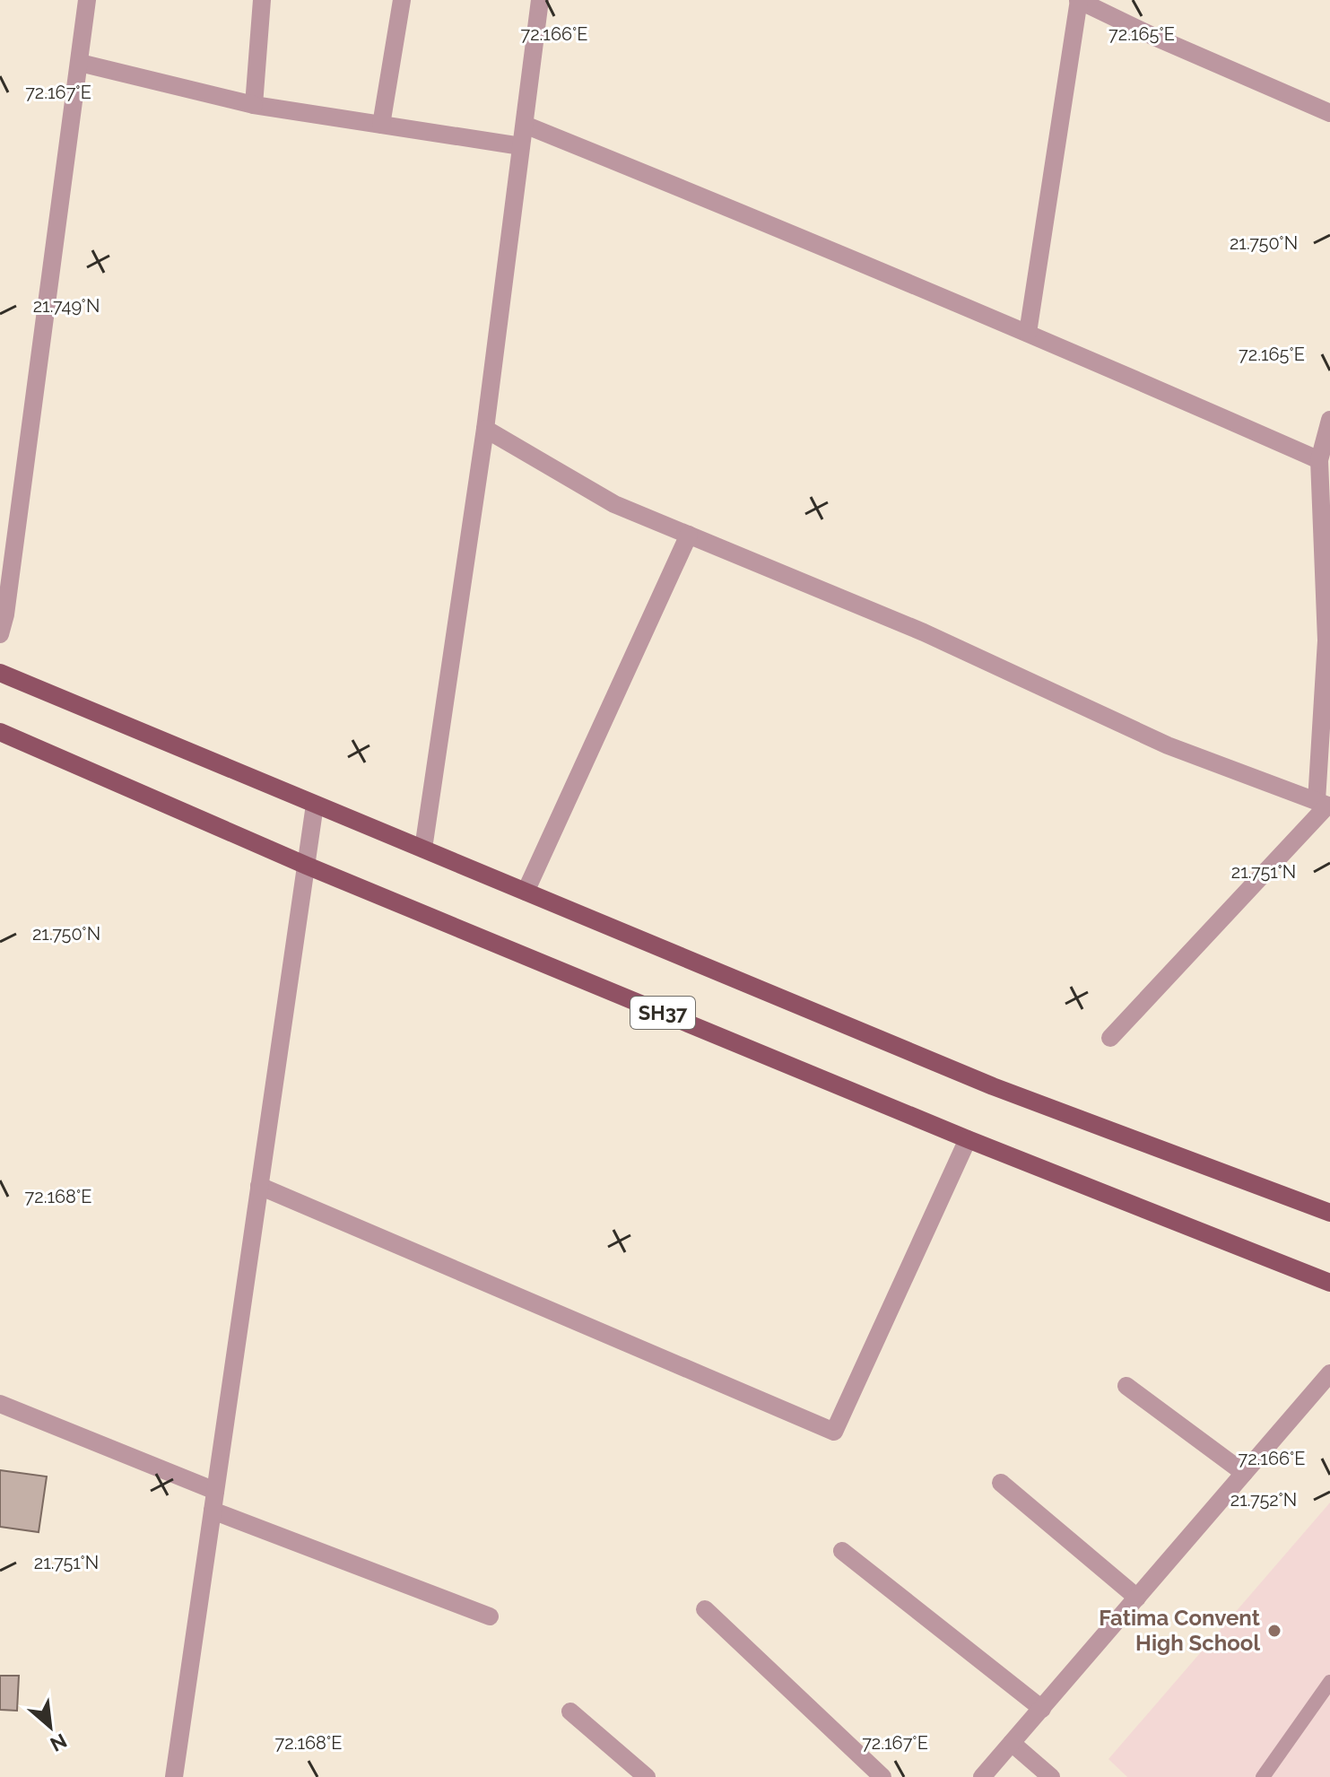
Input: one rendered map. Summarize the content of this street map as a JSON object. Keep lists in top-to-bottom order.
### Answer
{
  "streets": {
    "main road": ["SH37"]
  },
  "places": ["Fatima Convent High School"],
  "north": "bottom right",
  "coordinates": [
    "72.166°E",
    "72.165°E",
    "72.167°E",
    "21.750°N",
    "21.749°N",
    "21.751°N",
    "72.168°E",
    "21.752°N"
  ]
}
